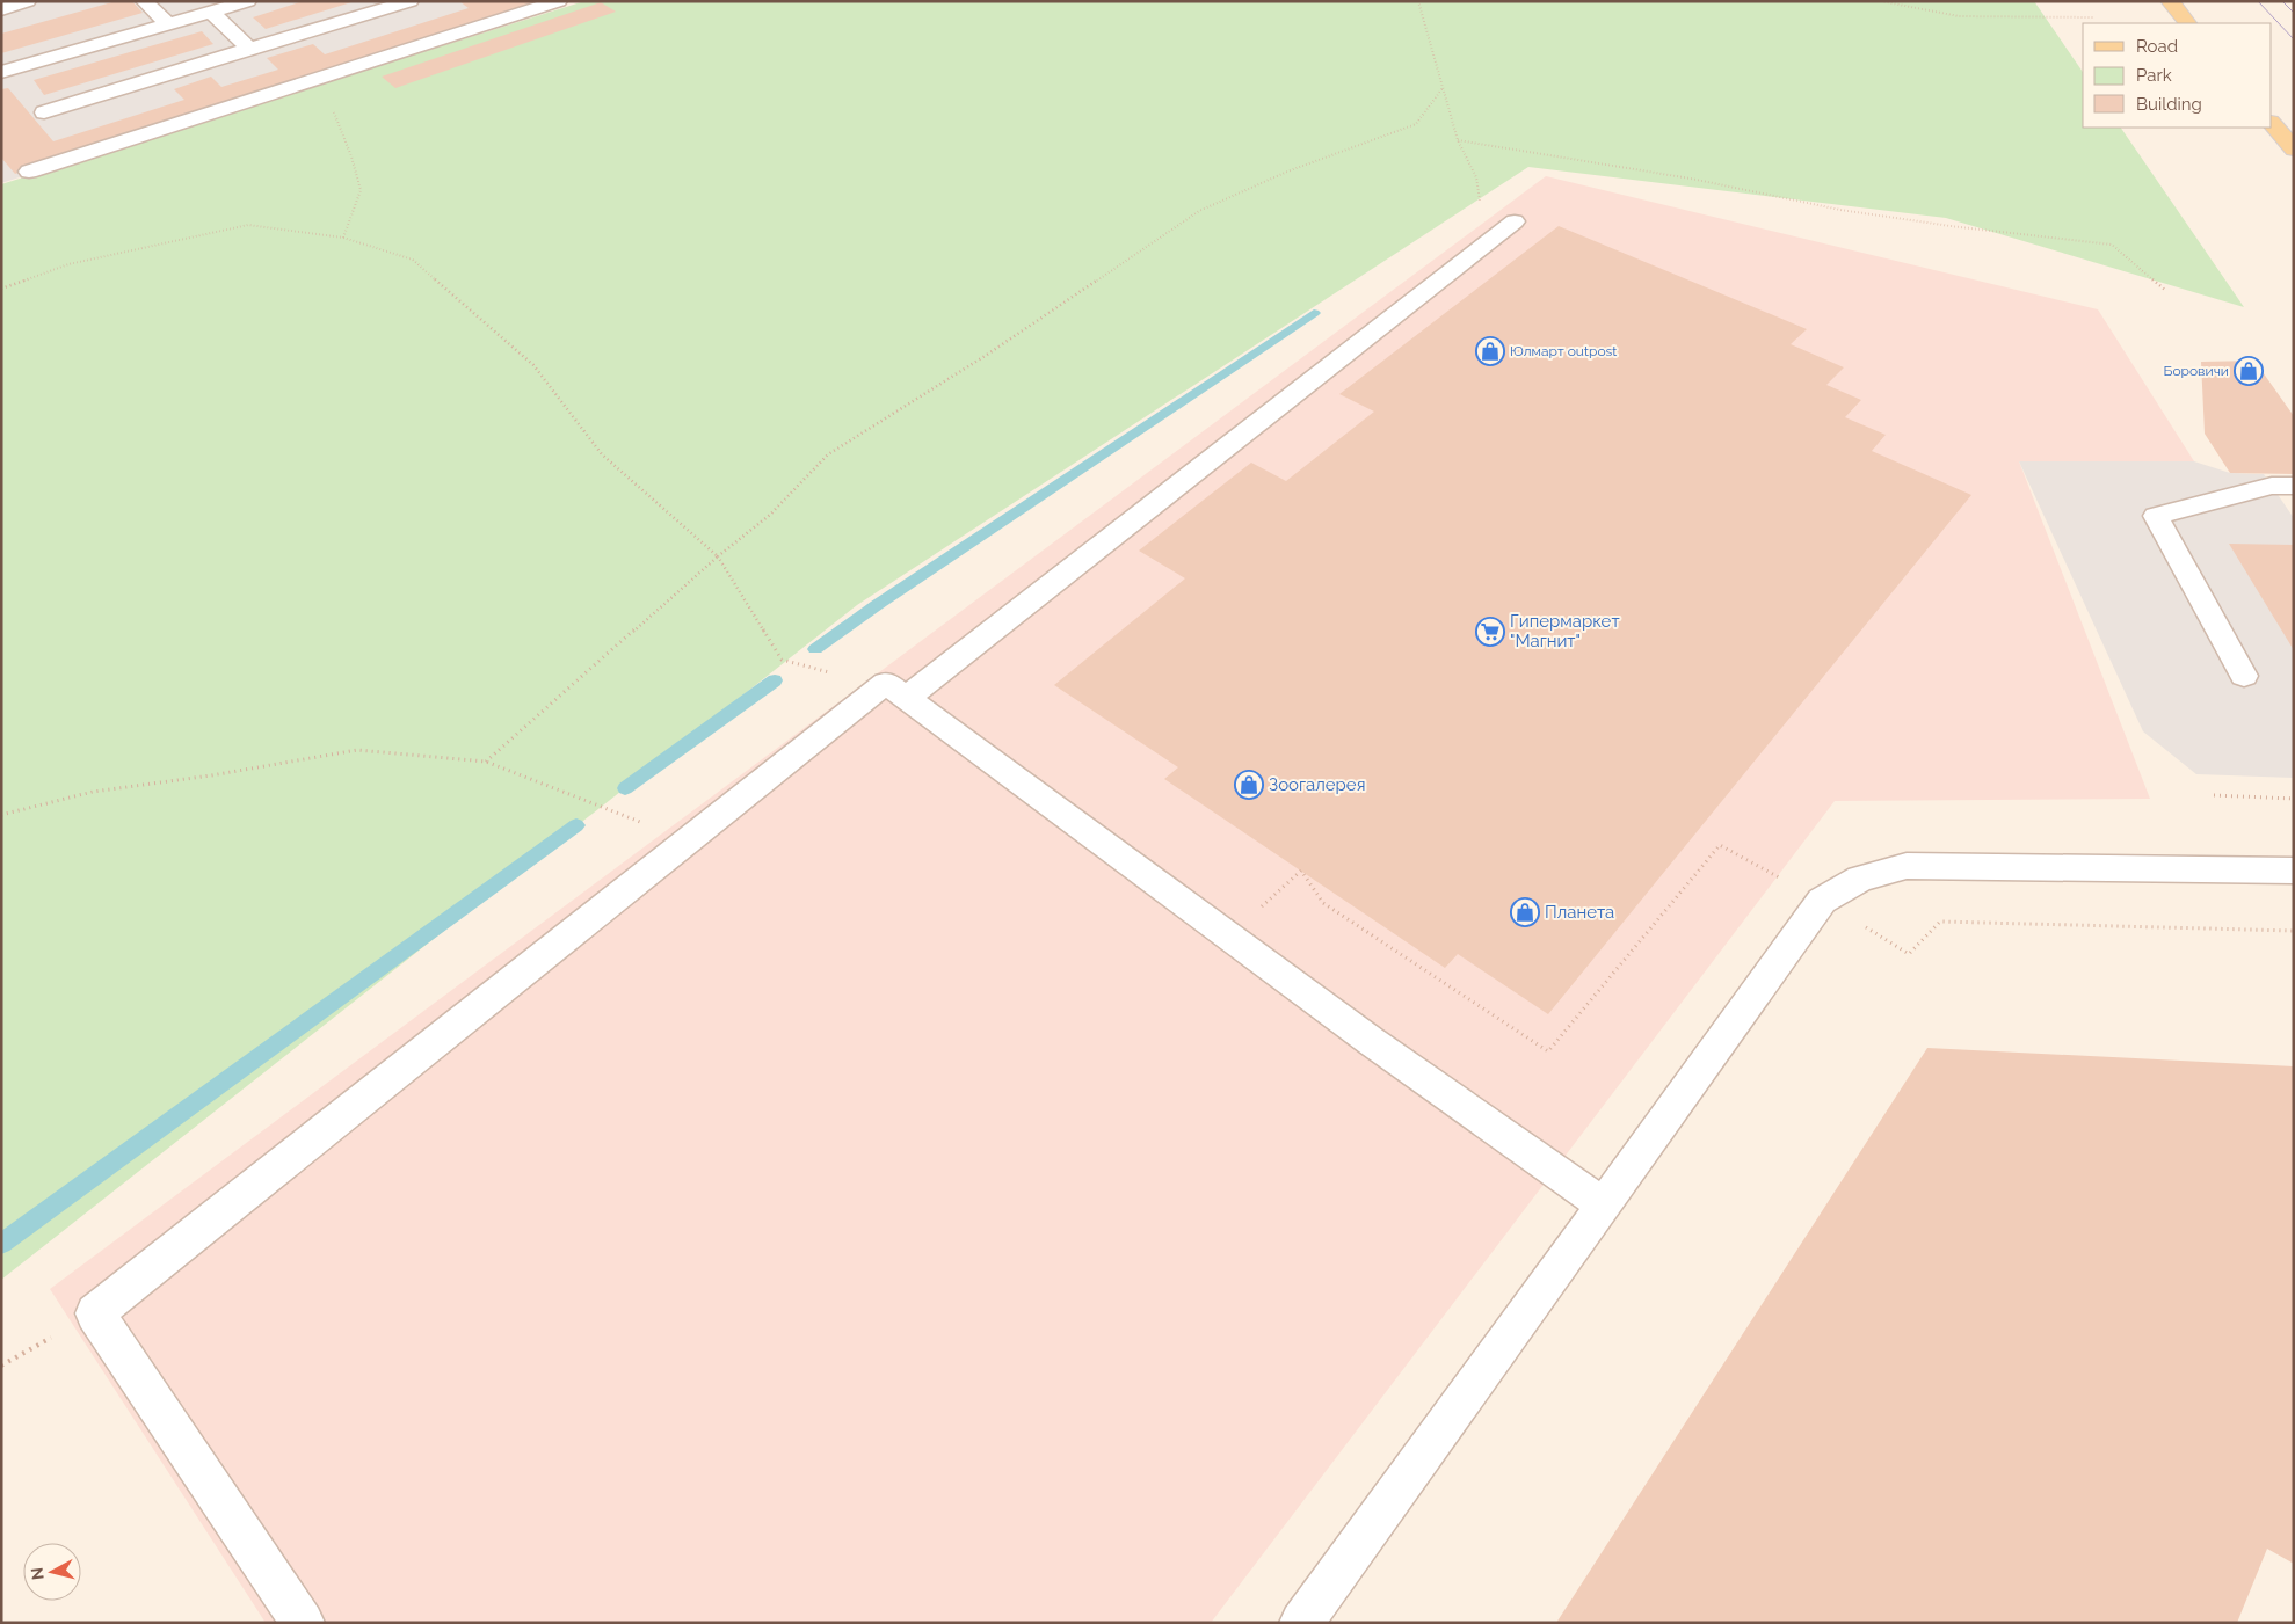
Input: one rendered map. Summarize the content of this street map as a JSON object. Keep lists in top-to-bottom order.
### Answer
{
  "places": {
    "shop": [
      "Юлмарт outpost",
      "Боровичи",
      "Зоогалерея",
      "Планета"
    ],
    "supermarket": ["Гипермаркет \"Магнит\""]
  },
  "legend": ["Road", "Park", "Building"],
  "north": "left"
}
